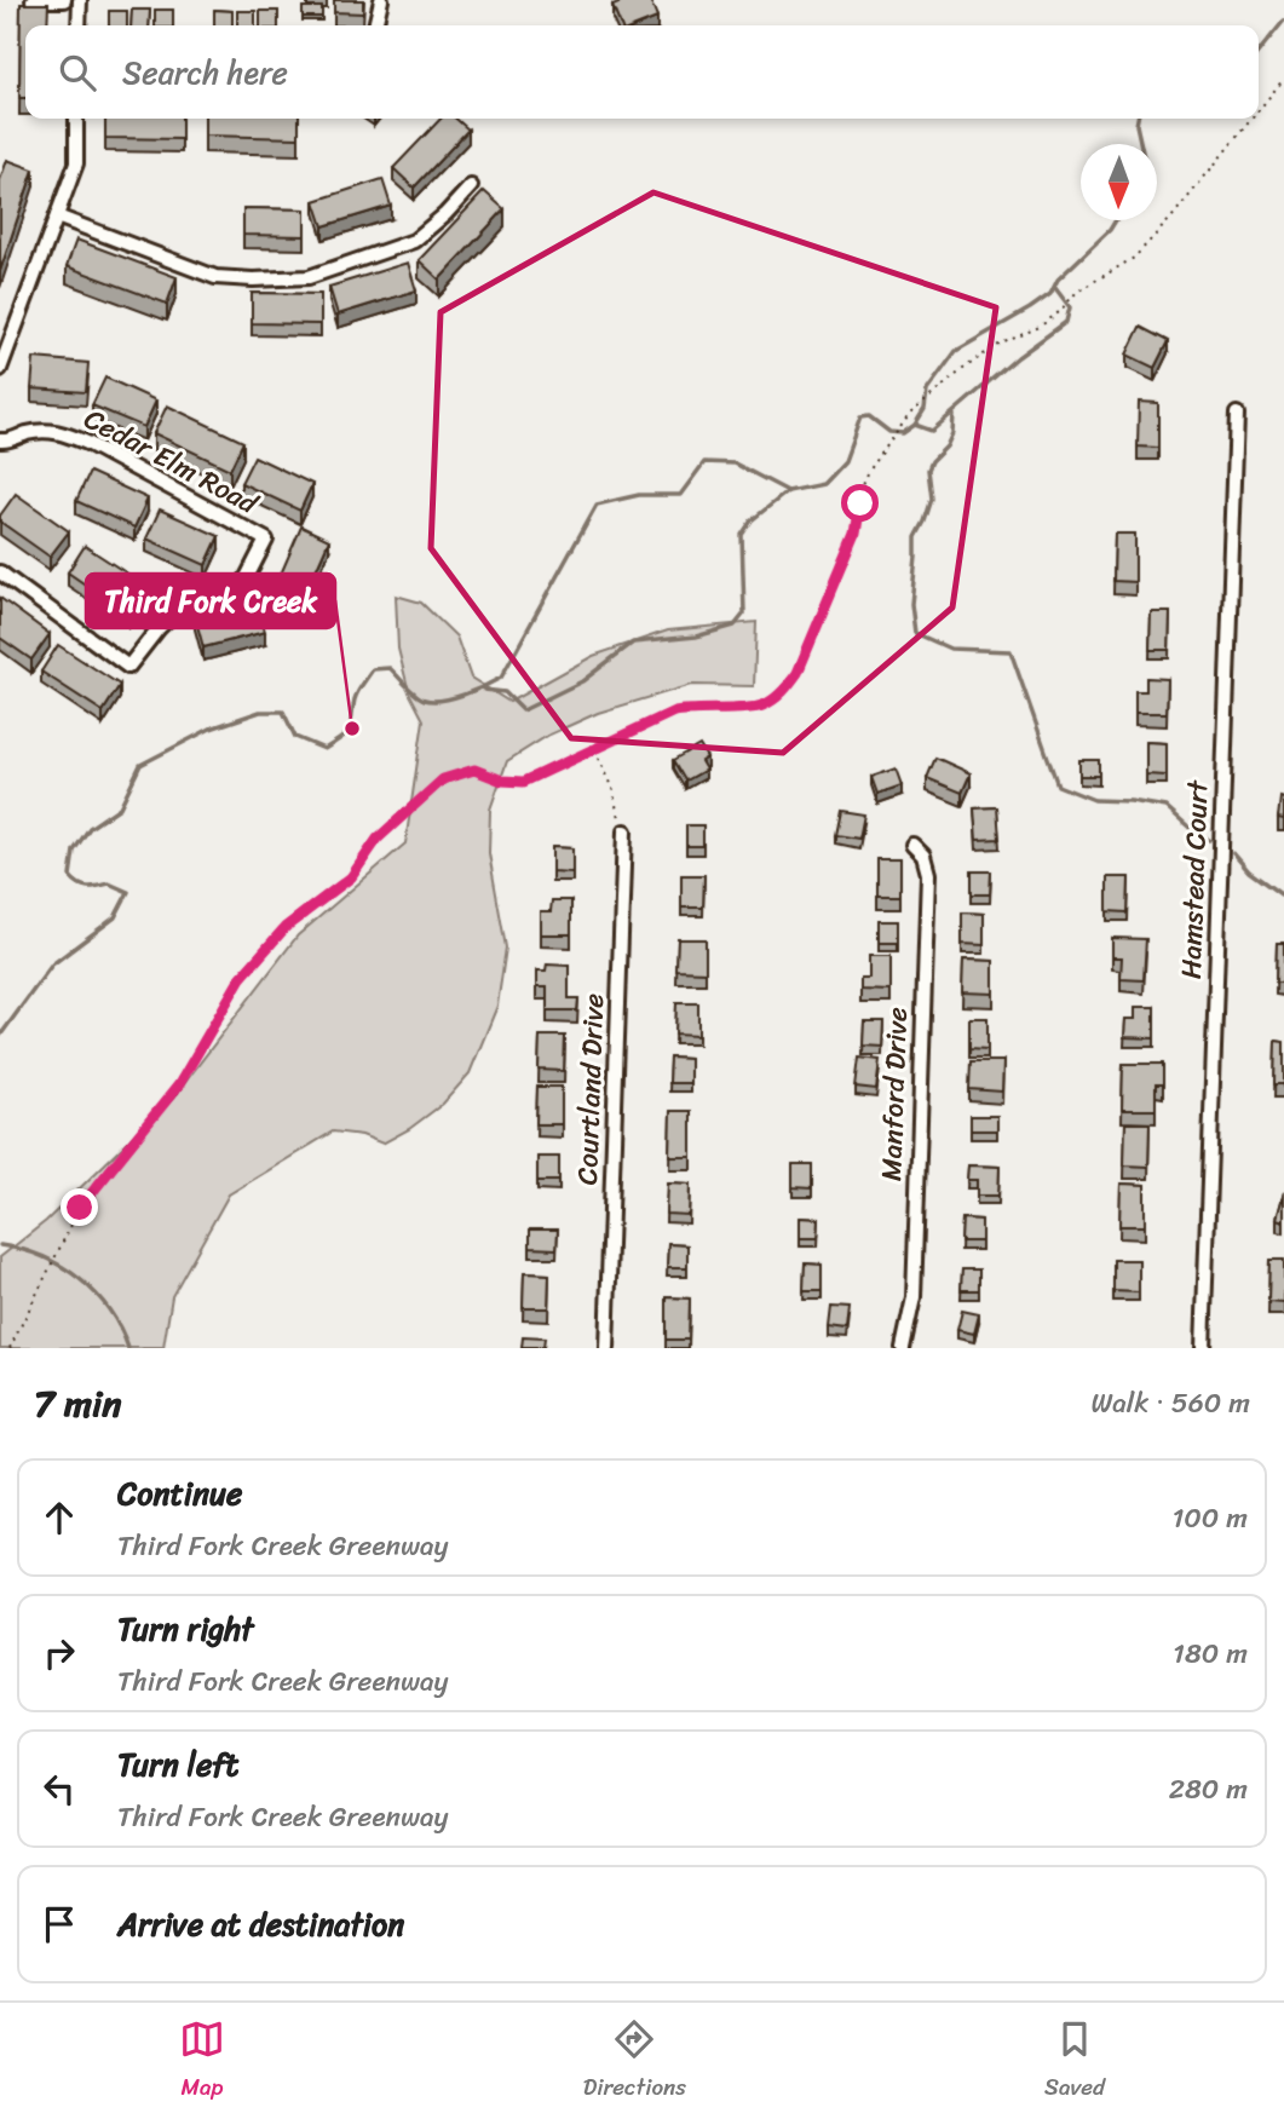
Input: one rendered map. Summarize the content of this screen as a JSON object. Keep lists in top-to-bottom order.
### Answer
{
  "streets": {
    "street": [
      "Cedar Elm Road",
      "Hamstead Court",
      "Courtland Drive",
      "Manford Drive"
    ]
  },
  "places": ["Third Fork Creek"],
  "north": "bottom",
  "page": {
    "search": "Search here",
    "heading": ["7 min", "Walk · 560 m"],
    "list": [
      ["Continue", "Third Fork Creek Greenway", "100 m"],
      ["Turn right", "Third Fork Creek Greenway", "180 m"],
      ["Turn left", "Third Fork Creek Greenway", "280 m"],
      "Arrive at destination"
    ],
    "nav": ["Map", "Directions", "Saved"]
  }
}
